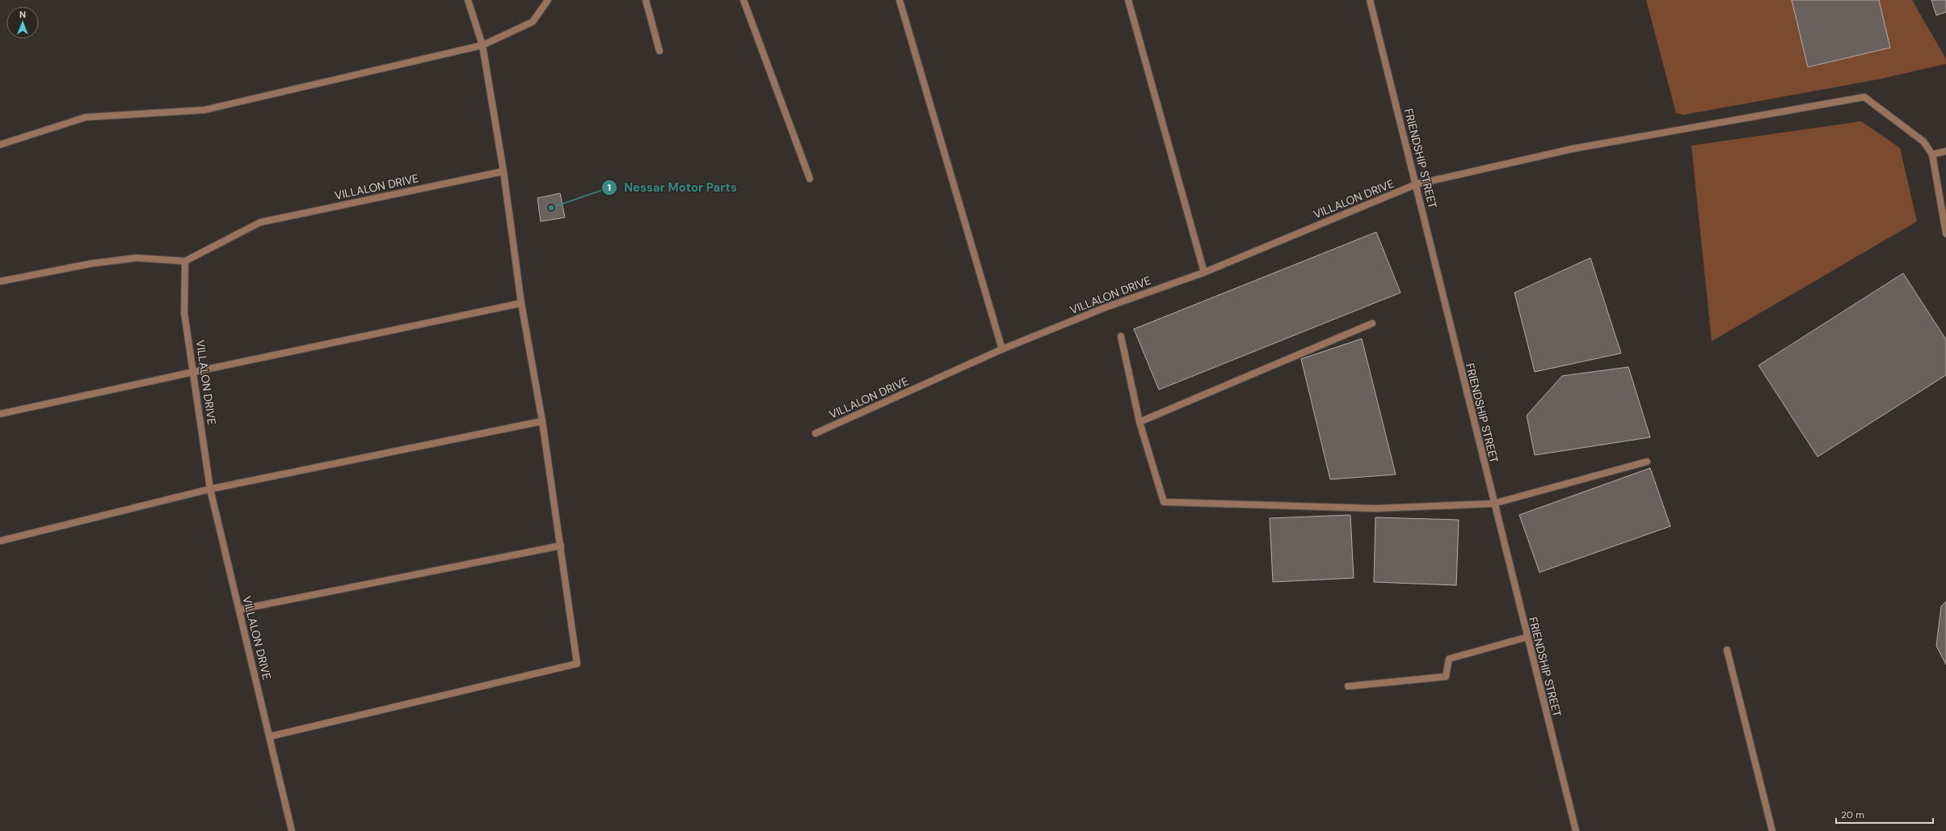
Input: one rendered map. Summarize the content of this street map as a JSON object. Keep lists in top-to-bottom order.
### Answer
{
  "streets": {
    "street": ["FRIENDSHIP STREET", "VILLALON DRIVE"]
  },
  "crossings": [
    ["FRIENDSHIP STREET", "VILLALON DRIVE"]
  ],
  "places": ["Nessar Motor Parts"],
  "scale_bar": "20 m",
  "north": "top"
}
